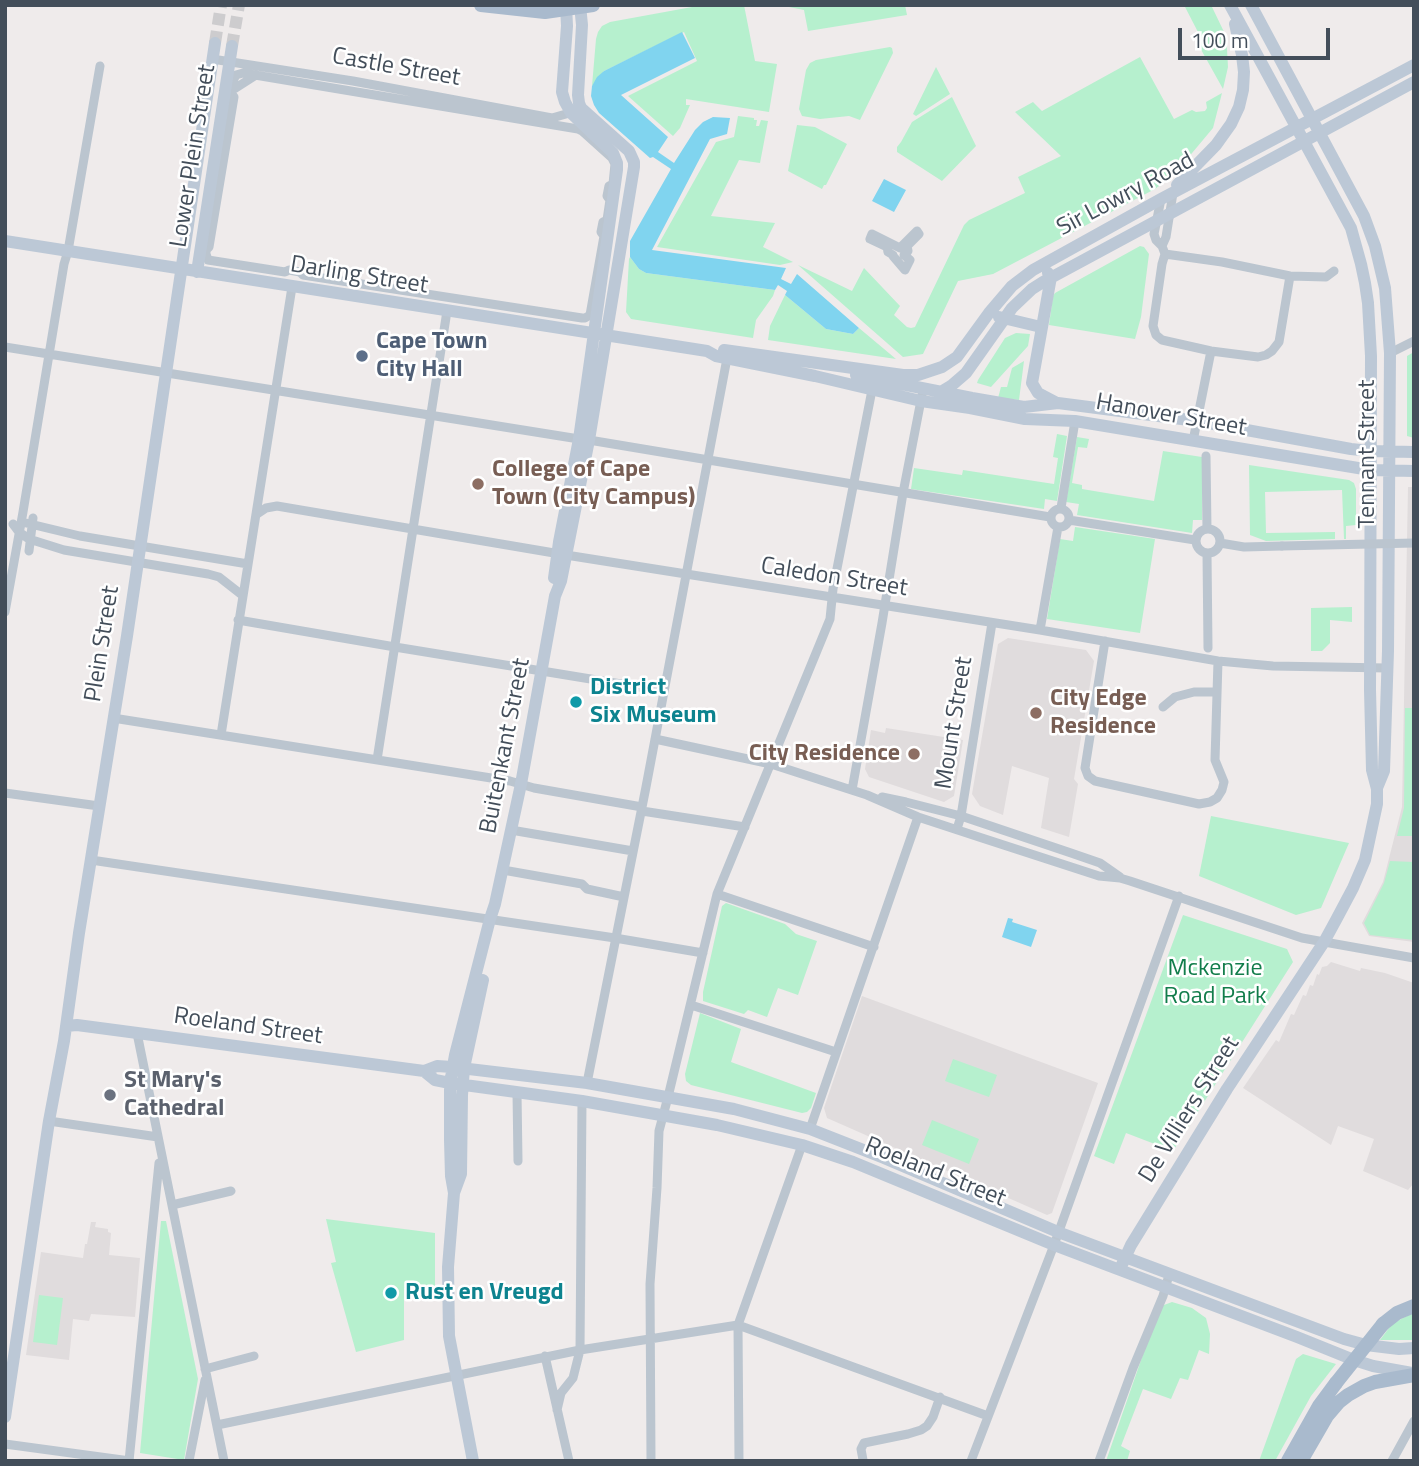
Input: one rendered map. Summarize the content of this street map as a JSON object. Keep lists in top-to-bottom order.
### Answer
{
  "streets": {
    "main road": [
      "Lower Plein Street",
      "Sir Lowry Road",
      "Darling Street",
      "Hanover Street",
      "Tennant Street",
      "Plein Street",
      "Buitenkant Street",
      "Roeland Street",
      "De Villiers Street"
    ],
    "street": ["Castle Street", "Caledon Street", "Mount Street"]
  },
  "crossings": [
    ["Castle Street", "Lower Plein Street"],
    ["Lower Plein Street", "Darling Street"],
    ["Lower Plein Street", "Plein Street"],
    ["Sir Lowry Road", "Darling Street"],
    ["Sir Lowry Road", "Hanover Street"],
    ["Sir Lowry Road", "Tennant Street"],
    ["Darling Street", "Hanover Street"],
    ["Darling Street", "Plein Street"],
    ["Darling Street", "Buitenkant Street"],
    ["Hanover Street", "Tennant Street"],
    ["Tennant Street", "Caledon Street"],
    ["Tennant Street", "De Villiers Street"],
    ["Caledon Street", "Mount Street"],
    ["Caledon Street", "Buitenkant Street"],
    ["Plein Street", "Roeland Street"],
    ["Buitenkant Street", "Roeland Street"],
    ["Roeland Street", "De Villiers Street"]
  ],
  "parks": ["Mckenzie Road Park"],
  "places": [
    "Cape Town City Hall",
    "College of Cape Town (City Campus)",
    "District Six Museum",
    "City Edge Residence",
    "City Residence",
    "St Mary's Cathedral",
    "Rust en Vreugd"
  ],
  "scale_bar": "100 m"
}
